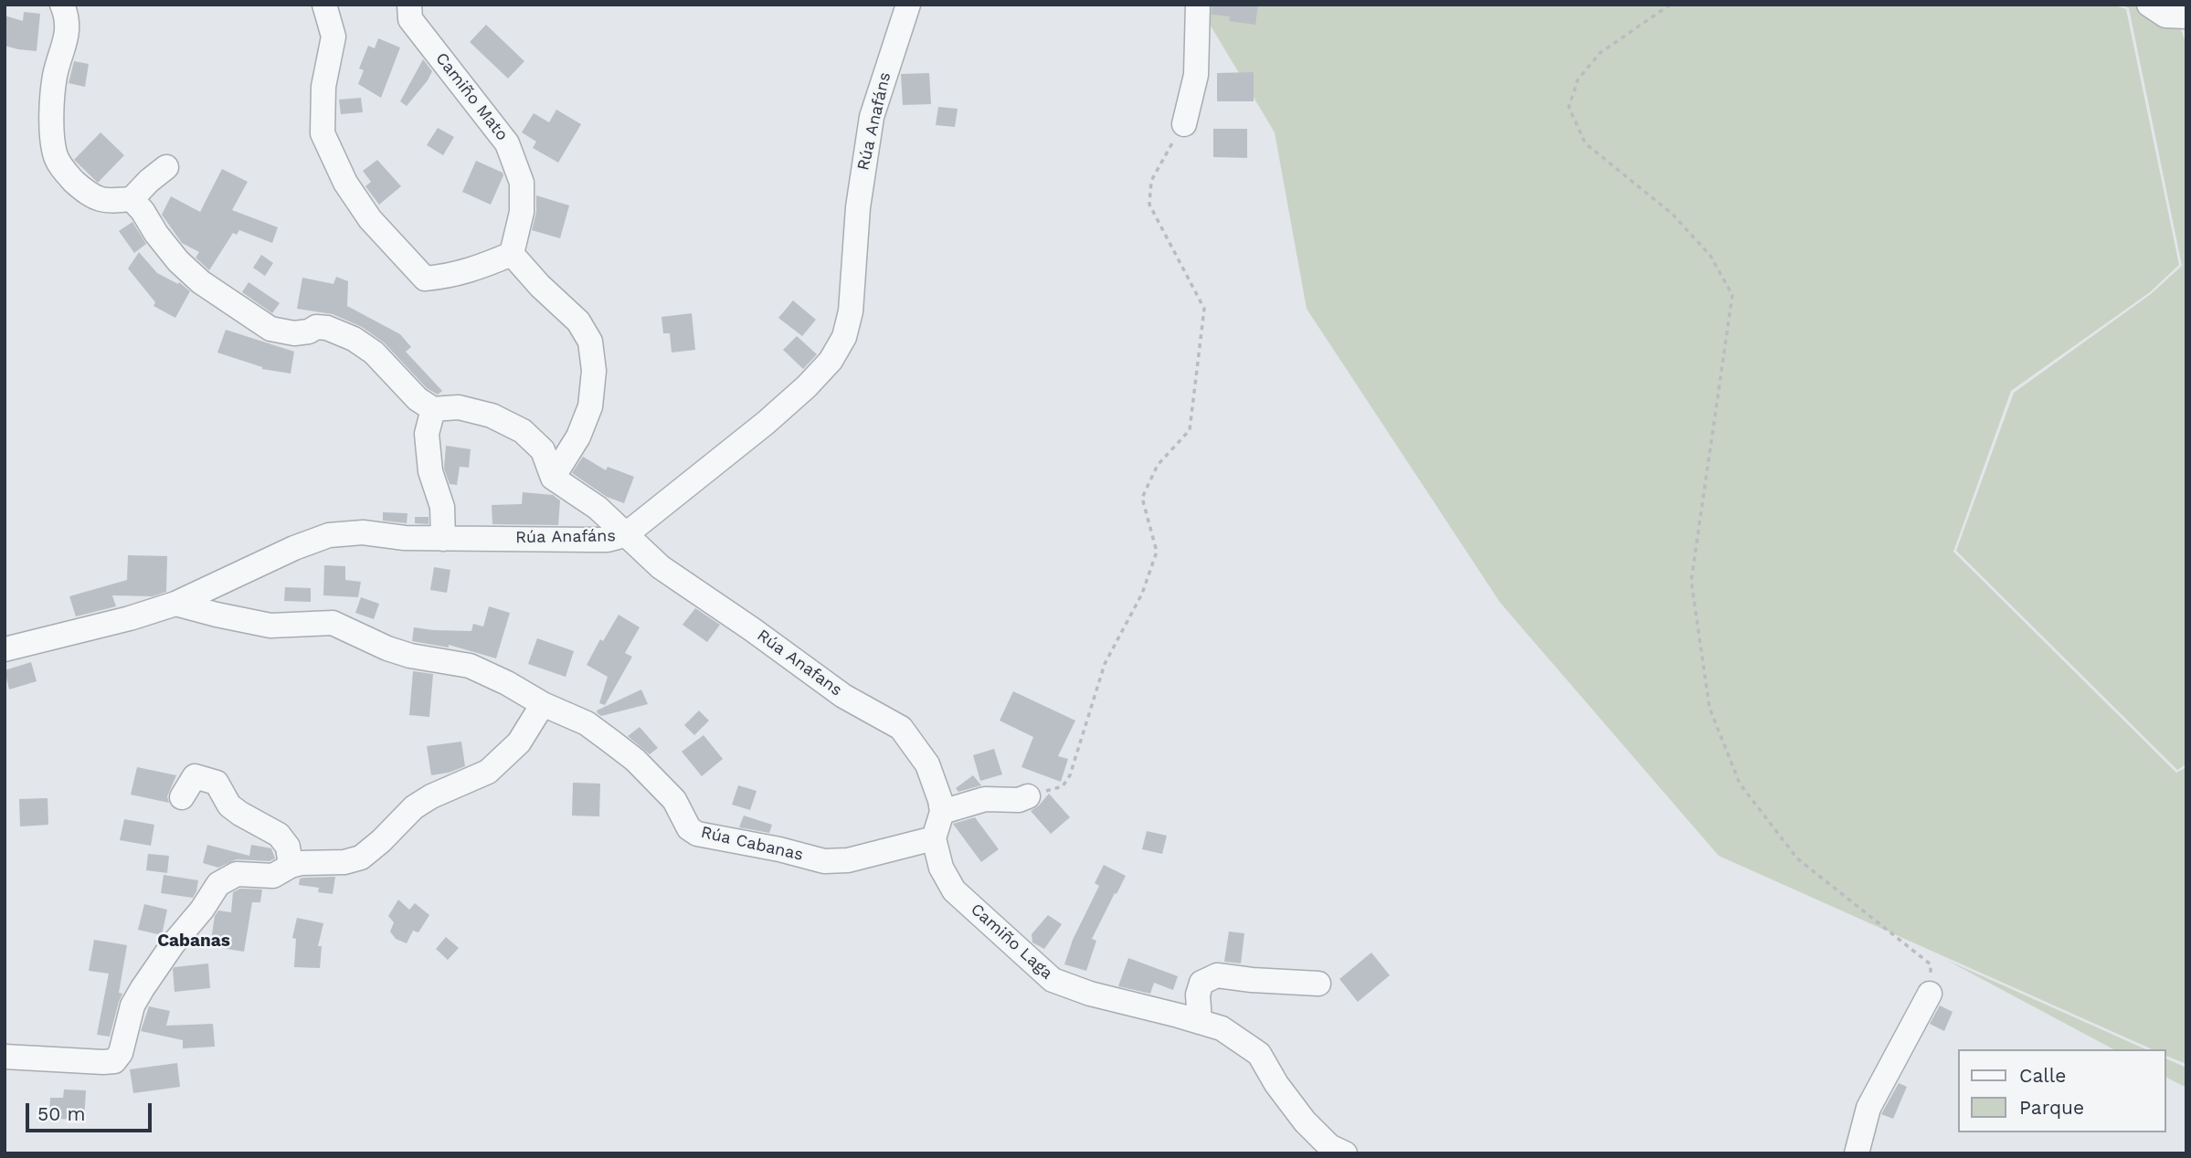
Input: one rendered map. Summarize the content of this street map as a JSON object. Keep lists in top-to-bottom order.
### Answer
{
  "streets": {
    "street": [
      "Camiño Mato",
      "Rúa Anafáns",
      "Rúa Anafans",
      "Rúa Cabanas",
      "Camiño Laga"
    ]
  },
  "crossings": [
    ["Rúa Anafáns", "Rúa Anafans"],
    ["Rúa Anafáns", "Rúa Cabanas"],
    ["Rúa Cabanas", "Camiño Laga"]
  ],
  "districts": ["Cabanas"],
  "legend": ["Calle", "Parque"],
  "scale_bar": "50 m"
}
